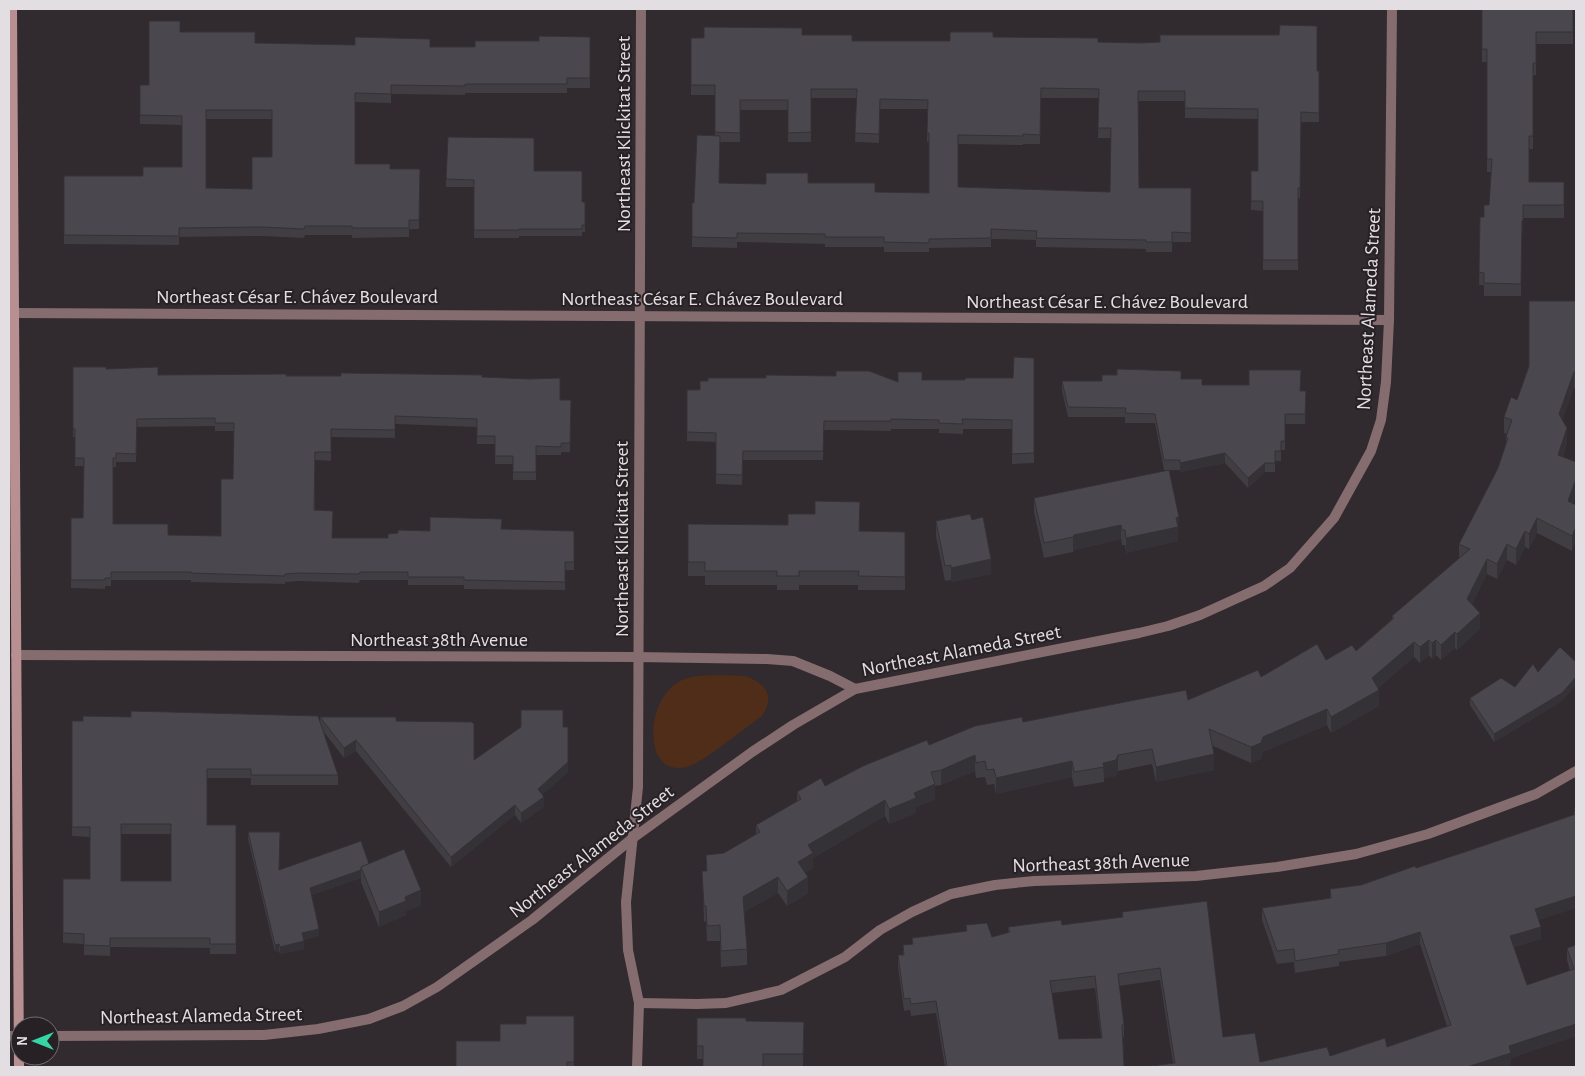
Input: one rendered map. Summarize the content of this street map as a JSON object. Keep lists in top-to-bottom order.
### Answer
{
  "streets": {
    "street": [
      "Northeast Klickitat Street",
      "Northeast César E. Chávez Boulevard",
      "Northeast Alameda Street",
      "Northeast 38th Avenue"
    ]
  },
  "crossings": [
    ["Northeast Klickitat Street", "Northeast César E. Chávez Boulevard"],
    ["Northeast Klickitat Street", "Northeast Alameda Street"],
    ["Northeast Klickitat Street", "Northeast 38th Avenue"],
    ["Northeast César E. Chávez Boulevard", "Northeast Alameda Street"],
    ["Northeast Alameda Street", "Northeast 38th Avenue"]
  ],
  "north": "left"
}
